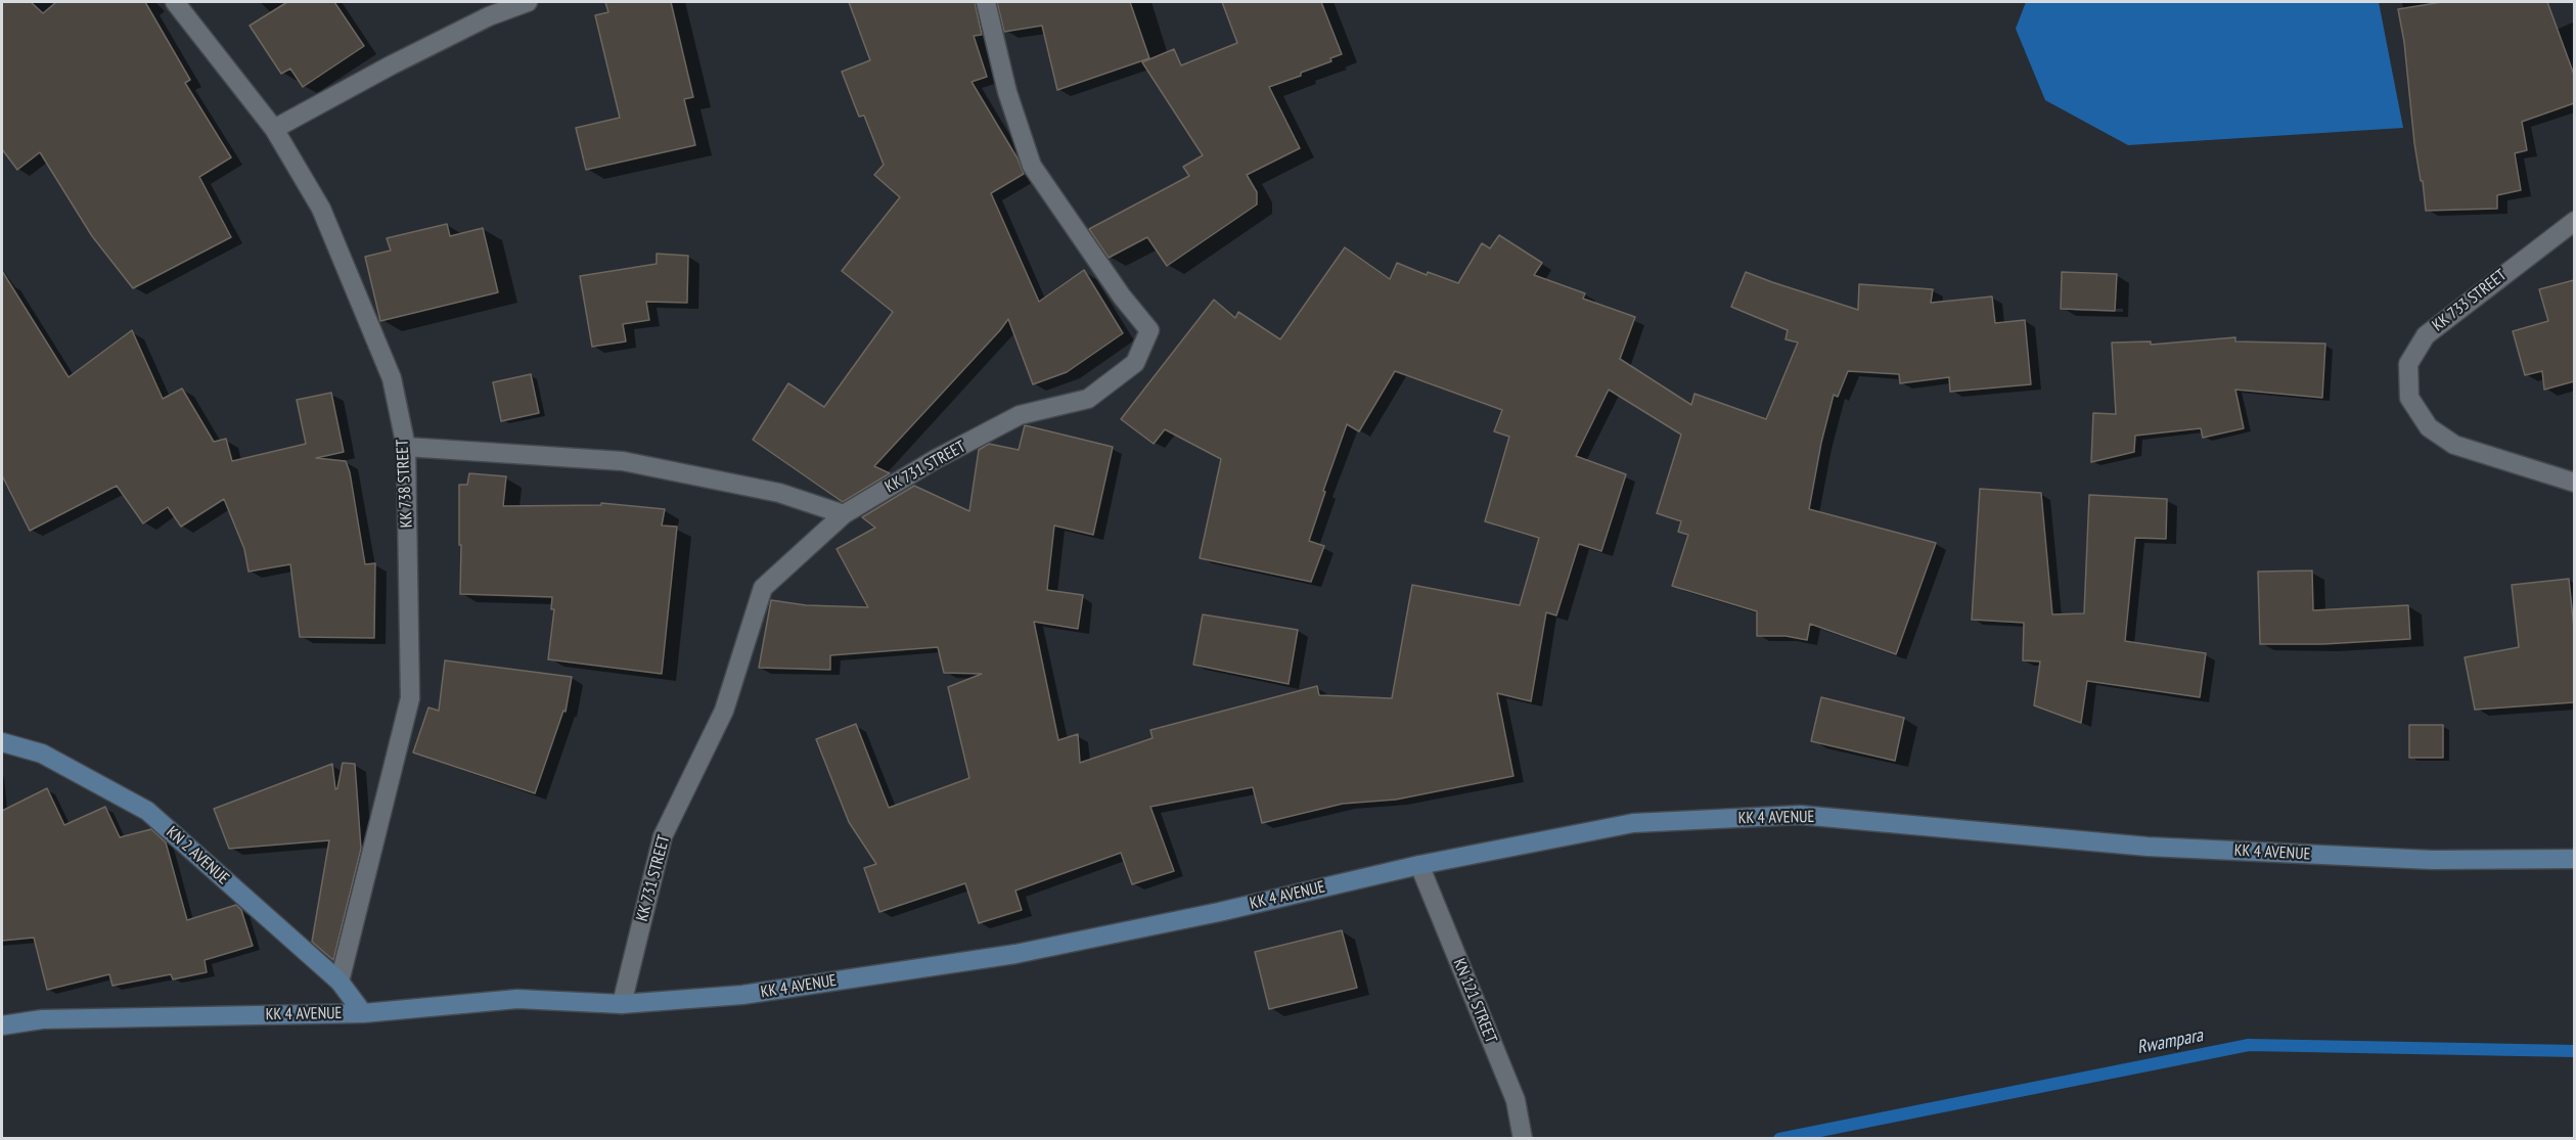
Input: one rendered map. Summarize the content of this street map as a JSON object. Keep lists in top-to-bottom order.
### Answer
{
  "streets": {
    "main road": ["KK 4 AVENUE", "KN 2 AVENUE"],
    "street": [
      "KK 733 STREET",
      "KK 731 STREET",
      "KK 738 STREET",
      "KN 121 STREET"
    ]
  },
  "crossings": [
    ["KK 731 STREET", "KK 4 AVENUE"],
    ["KK 738 STREET", "KN 2 AVENUE"],
    ["KK 4 AVENUE", "KN 2 AVENUE"],
    ["KK 4 AVENUE", "KN 121 STREET"]
  ],
  "water": ["Rwampara"]
}
